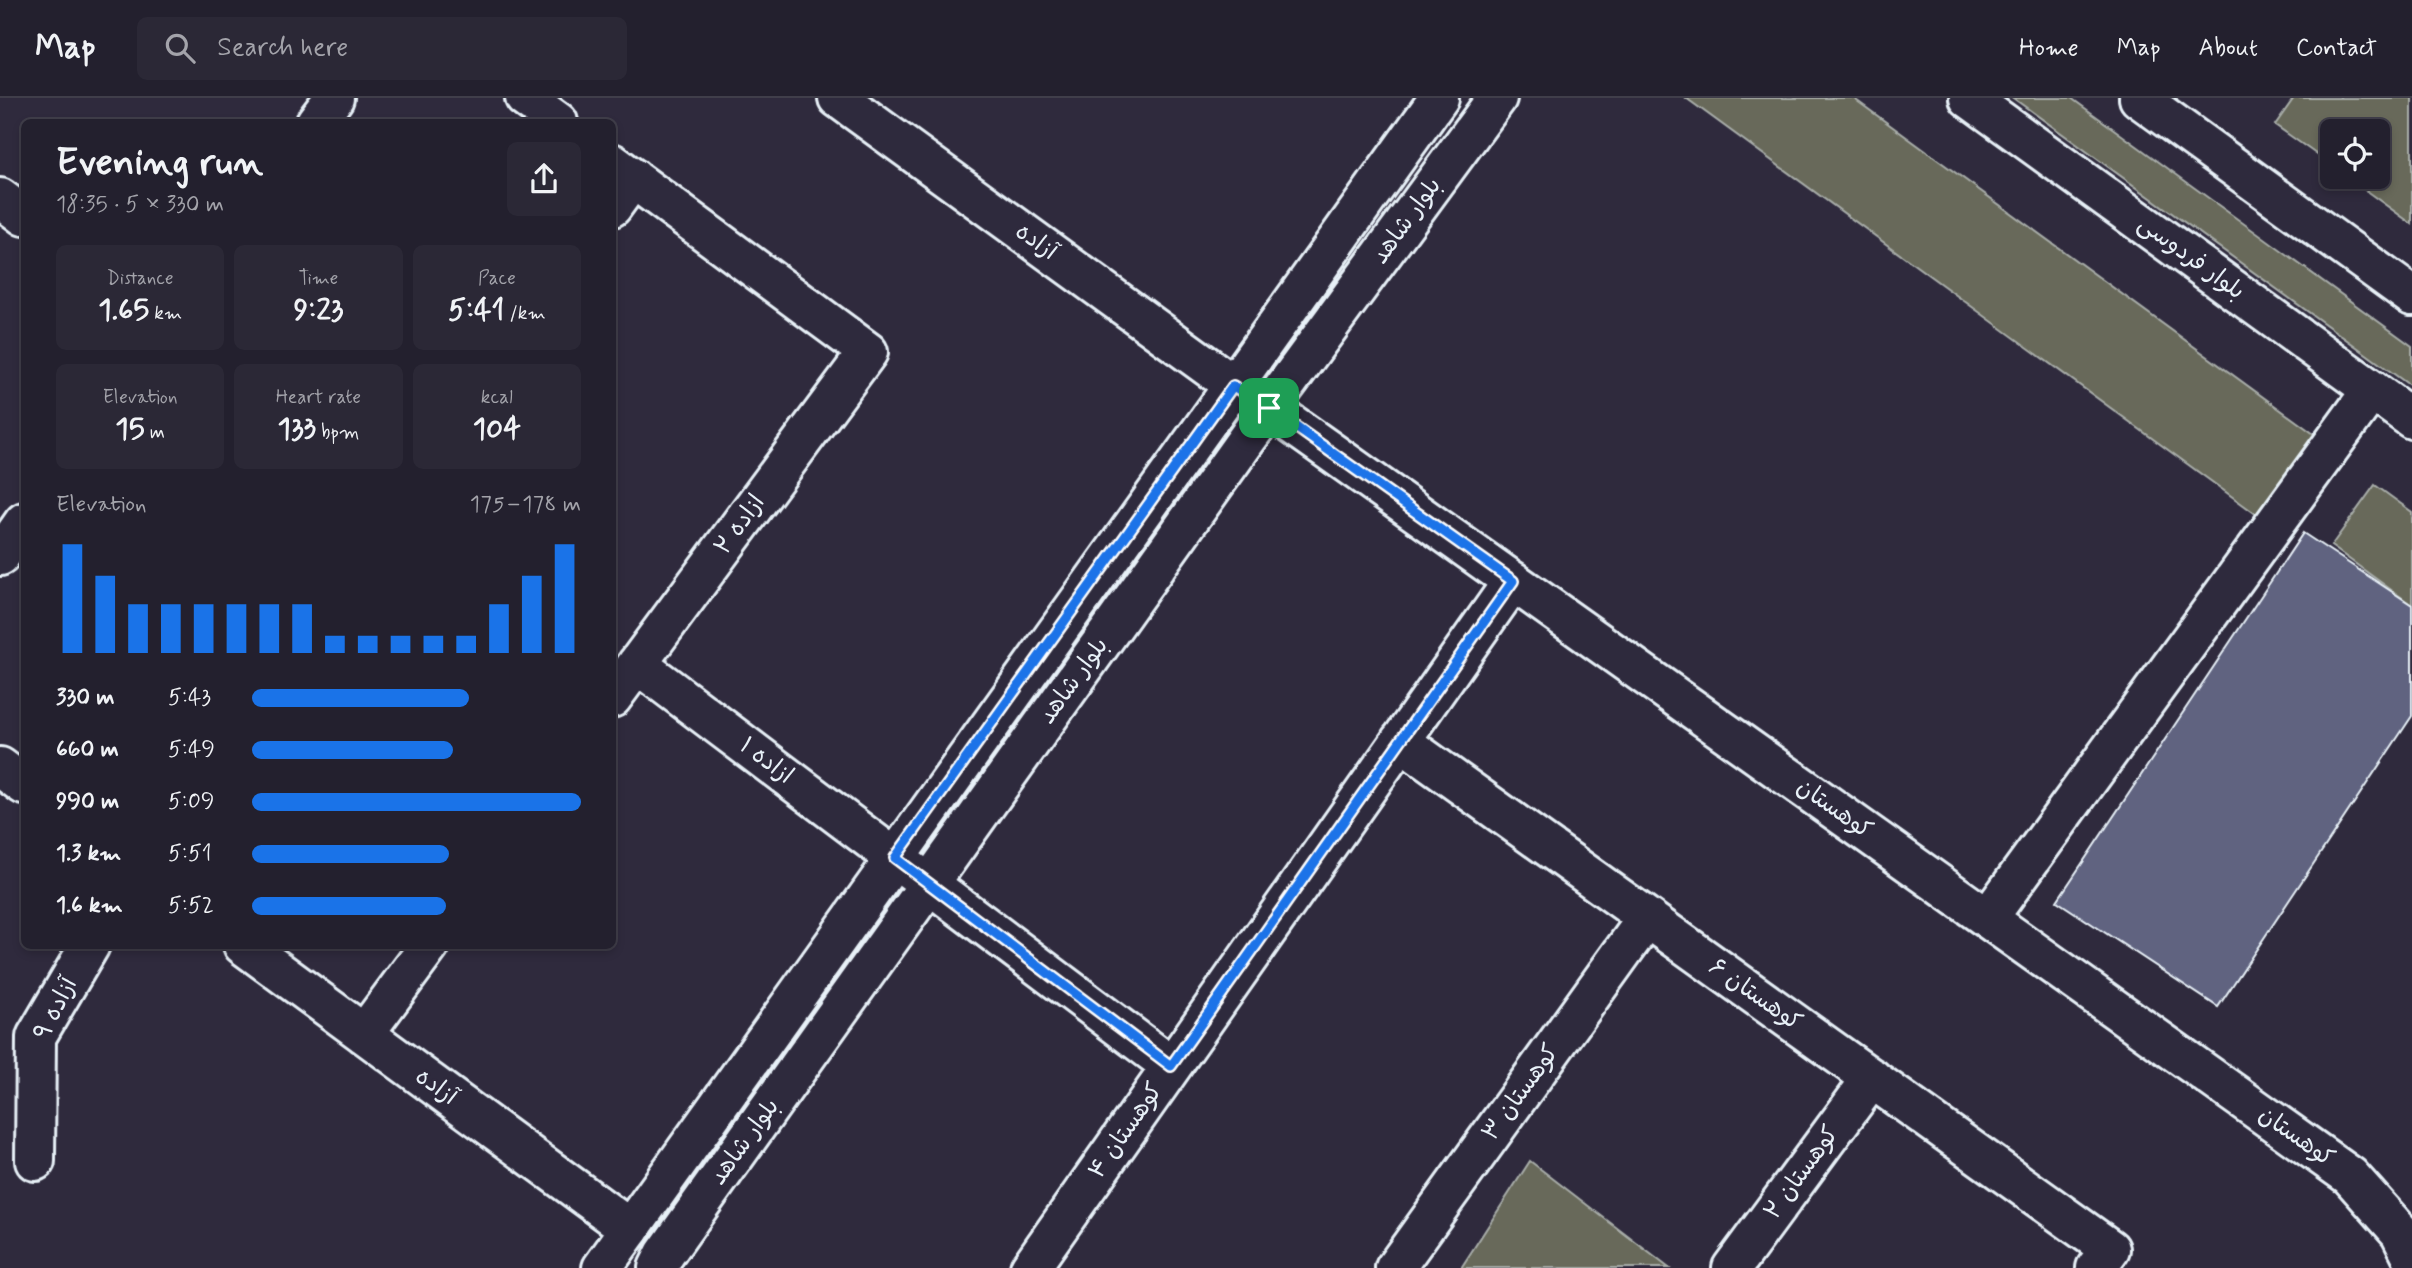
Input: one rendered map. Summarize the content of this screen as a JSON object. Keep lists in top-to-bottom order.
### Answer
{
  "streets": {
    "street": [
      "بلوار شاهد",
      "آزاده",
      "بلوار فردوسی",
      "ازاده ۲",
      "ازاده ۱",
      "کوهستان",
      "کوهستان ۶",
      "آزاده ۹",
      "کوهستان ۳",
      "کوهستان ۴",
      "کوهستان ۲"
    ]
  },
  "crossings": [
    ["بلوار شاهد", "آزاده"],
    ["بلوار شاهد", "ازاده ۱"],
    ["بلوار شاهد", "کوهستان"],
    ["آزاده", "کوهستان"],
    ["ازاده ۲", "ازاده ۱"],
    ["ازاده ۱", "کوهستان ۴"],
    ["کوهستان", "کوهستان ۴"],
    ["کوهستان ۶", "کوهستان ۳"],
    ["کوهستان ۶", "کوهستان ۴"],
    ["کوهستان ۶", "کوهستان ۲"]
  ],
  "page": {
    "header": "Map",
    "search": "Search here",
    "nav": [
      "Home",
      "Map",
      "About",
      "Contact"
    ],
    "heading": ["Evening run", "18:35 · 5 × 330 m"],
    "stats": [
      ["Distance", "1.65 km"],
      ["Time", "9:23"],
      ["Pace", "5:41 /km"],
      ["Elevation", "15 m"],
      ["Heart rate", "133 bpm"],
      ["kcal", "104"]
    ],
    "chart": ["Elevation", "175–178 m"],
    "list": [
      {
        "name": "330 m",
        "note": "5:43"
      },
      {
        "name": "660 m",
        "note": "5:49"
      },
      {
        "name": "990 m",
        "note": "5:09"
      },
      {
        "name": "1.3 km",
        "note": "5:51"
      },
      {
        "name": "1.6 km",
        "note": "5:52"
      }
    ]
  }
}
